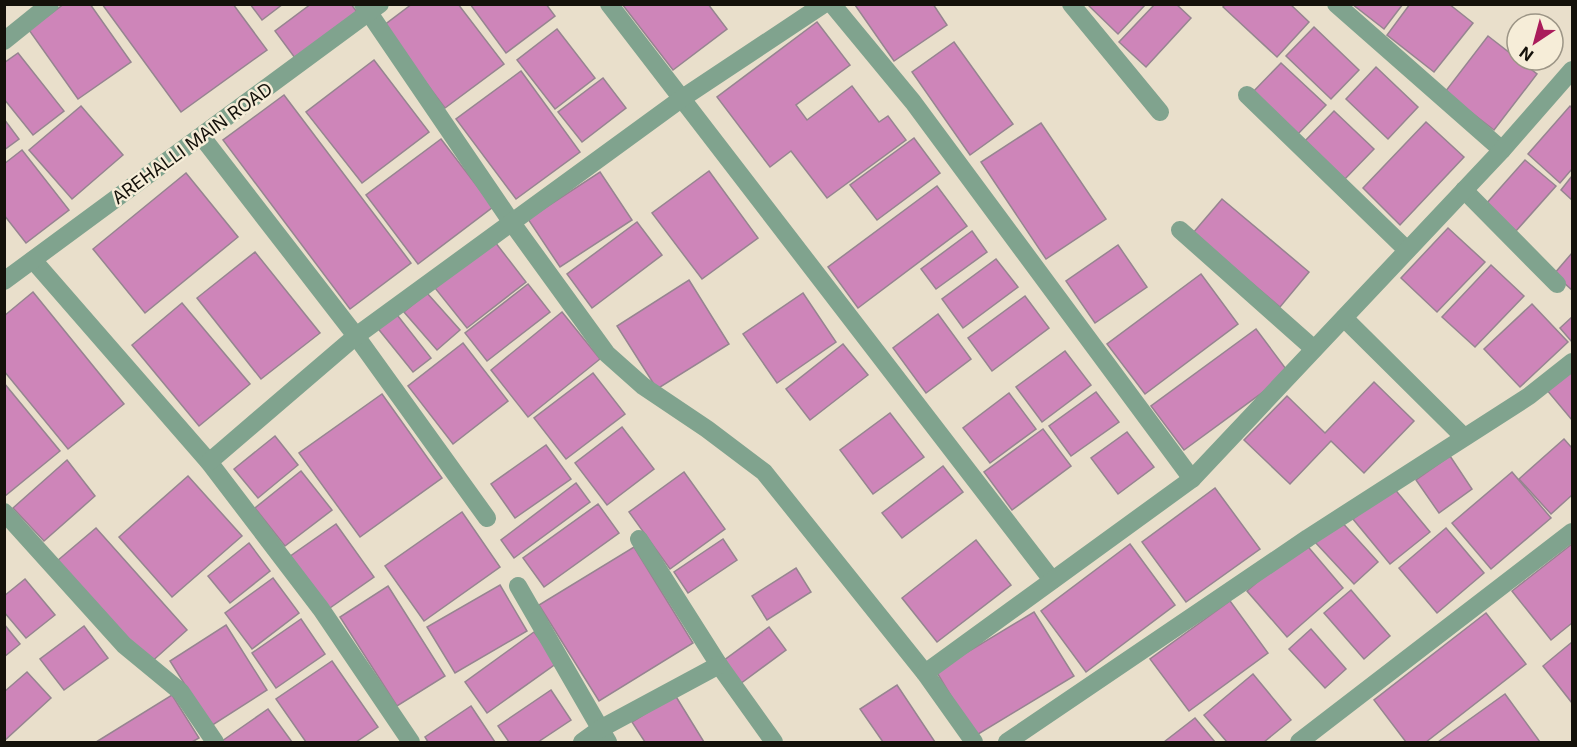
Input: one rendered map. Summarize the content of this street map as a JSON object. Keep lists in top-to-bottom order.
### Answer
{
  "streets": {
    "street": ["AREHALLI MAIN ROAD"]
  },
  "north": "bottom left"
}
